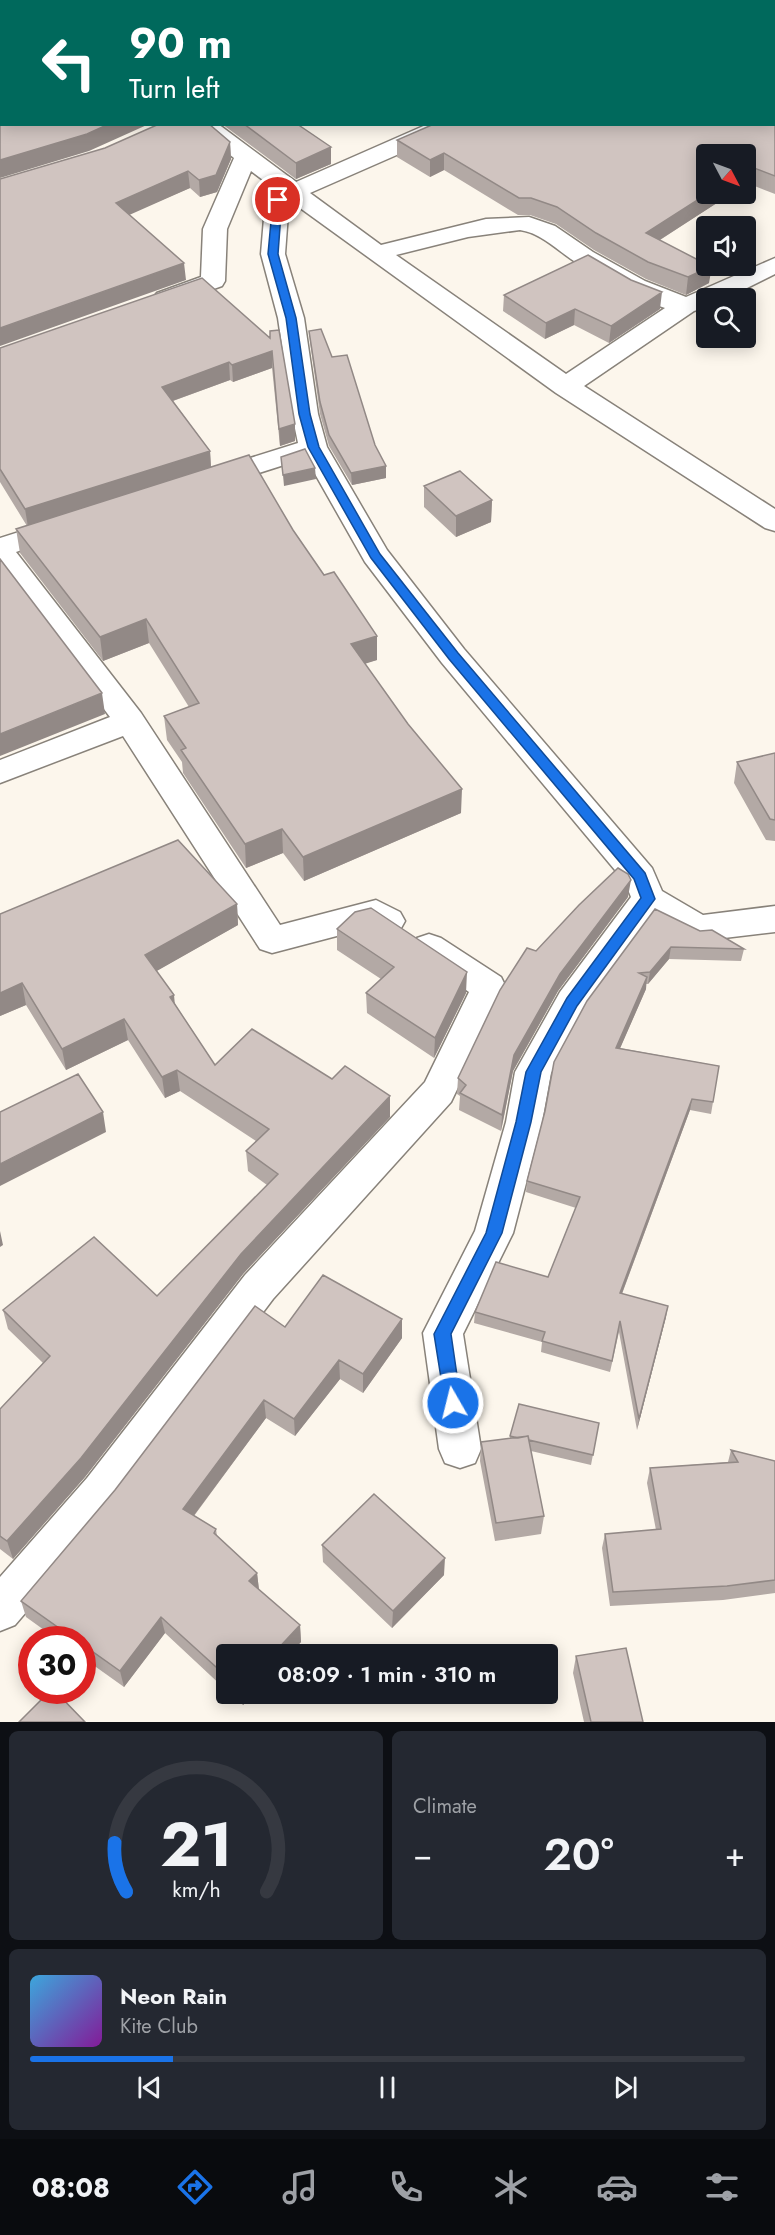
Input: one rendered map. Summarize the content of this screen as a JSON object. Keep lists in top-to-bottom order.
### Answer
{
  "north": "bottom right",
  "page": {
    "turn": ["90 m", "Turn left"],
    "limit": "30",
    "trip": "08:09 · 1 min · 310 m",
    "tile": "Climate",
    "heat": ["−", "20°", "+"],
    "song": ["Neon Rain", "Kite Club"],
    "tabs": "08:08",
    "gauge": ["21", "km/h"]
  }
}
